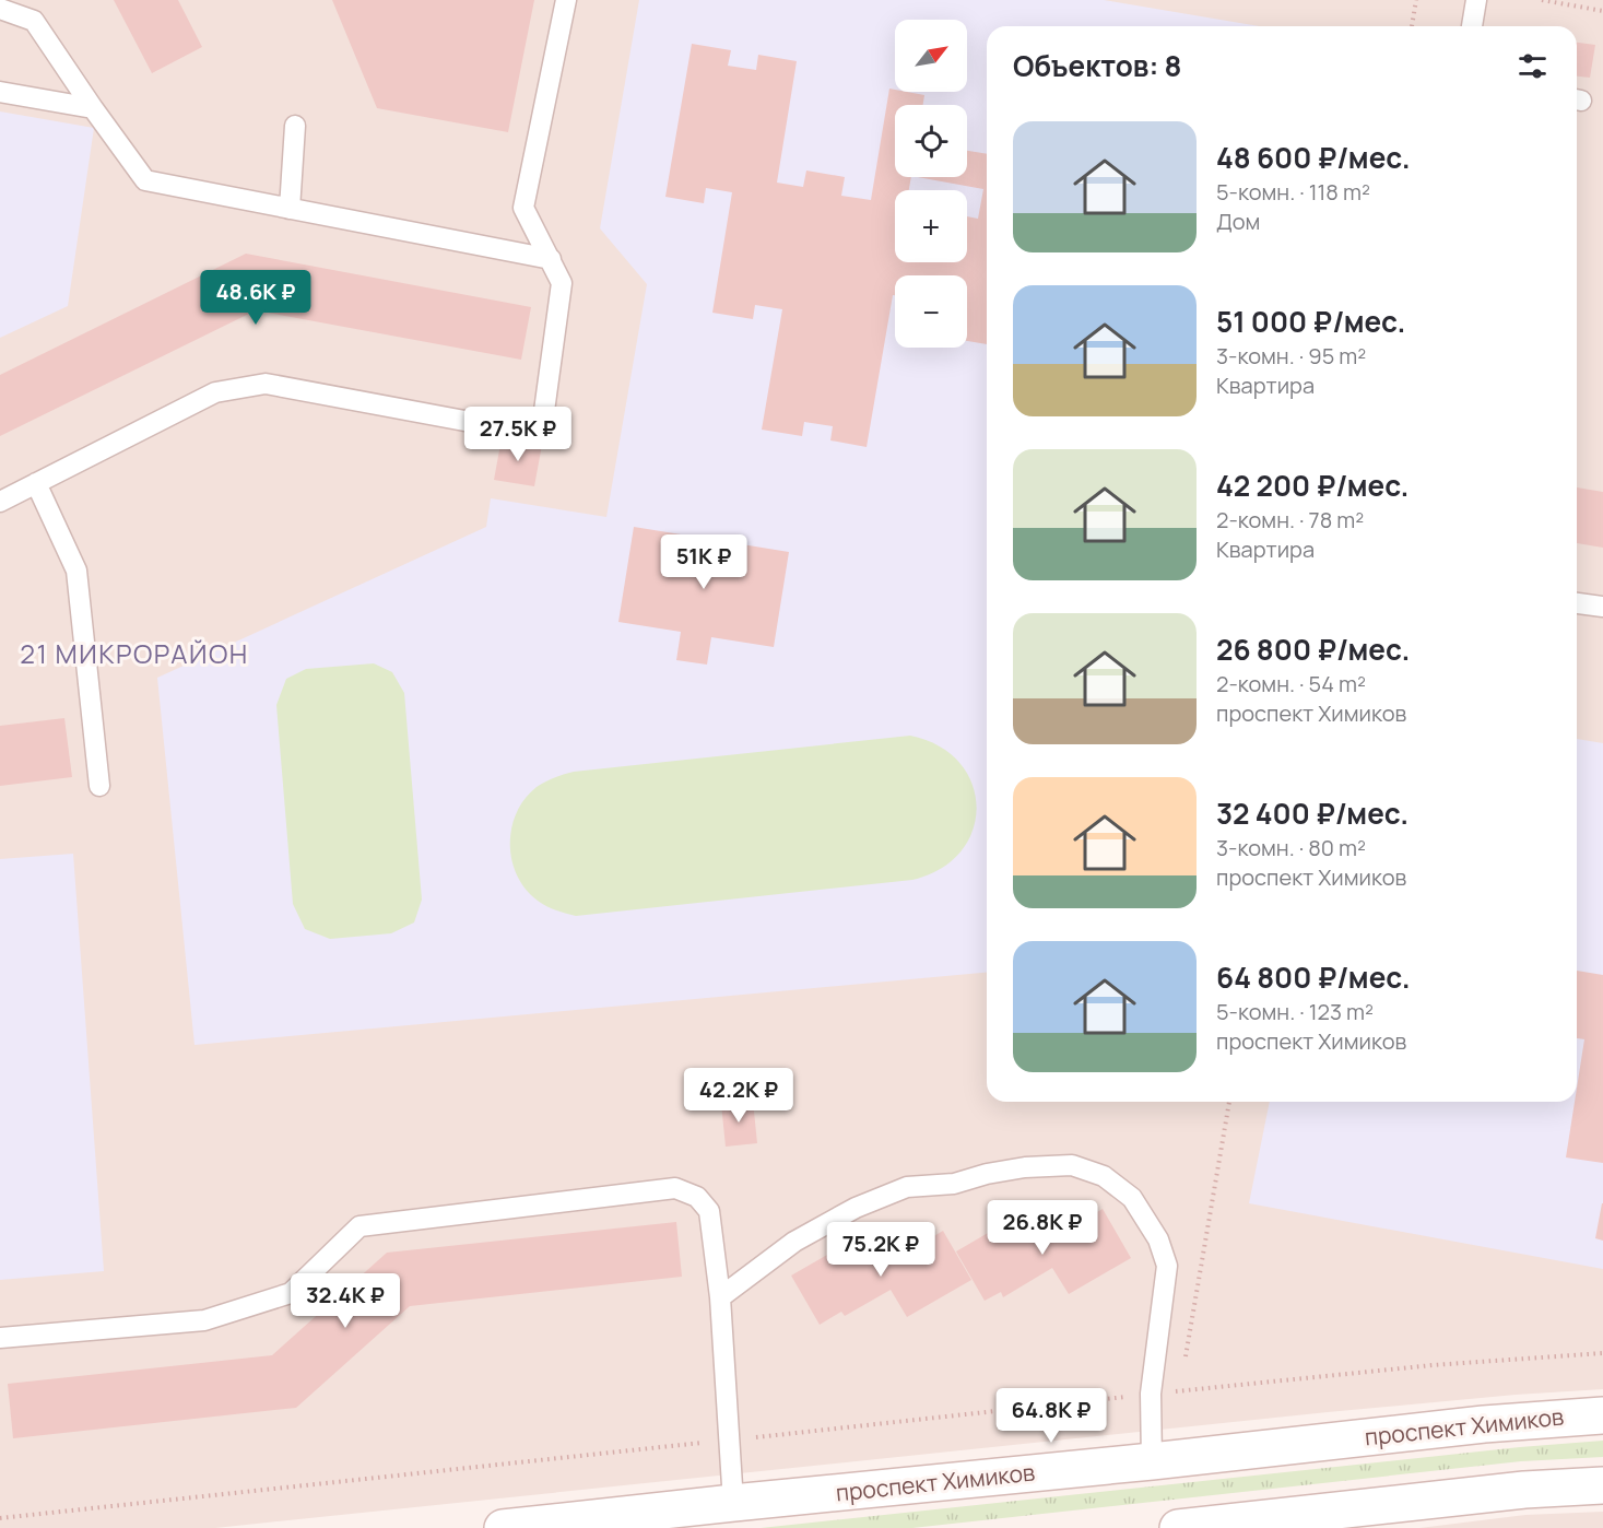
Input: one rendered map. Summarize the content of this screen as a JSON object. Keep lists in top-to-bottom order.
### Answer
{
  "streets": {
    "main road": ["проспект Химиков"]
  },
  "districts": ["21 МИКРОРАЙОН"],
  "north": "top right",
  "page": {
    "map_buttons": ["+", "−"],
    "heading": "Объектов: 8",
    "list": [
      {
        "name": "48 600 ₽/мес.",
        "note": "5-комн. · 118 m² · Дом"
      },
      {
        "name": "51 000 ₽/мес.",
        "note": "3-комн. · 95 m² · Квартира"
      },
      {
        "name": "42 200 ₽/мес.",
        "note": "2-комн. · 78 m² · Квартира"
      },
      {
        "name": "26 800 ₽/мес.",
        "note": "2-комн. · 54 m² · проспект Химиков"
      },
      {
        "name": "32 400 ₽/мес.",
        "note": "3-комн. · 80 m² · проспект Химиков"
      },
      {
        "name": "64 800 ₽/мес.",
        "note": "5-комн. · 123 m² · проспект Химиков"
      }
    ],
    "price": [
      "48.6K ₽",
      "27.5K ₽",
      "51K ₽",
      "42.2K ₽",
      "26.8K ₽",
      "75.2K ₽",
      "32.4K ₽",
      "64.8K ₽"
    ]
  }
}
